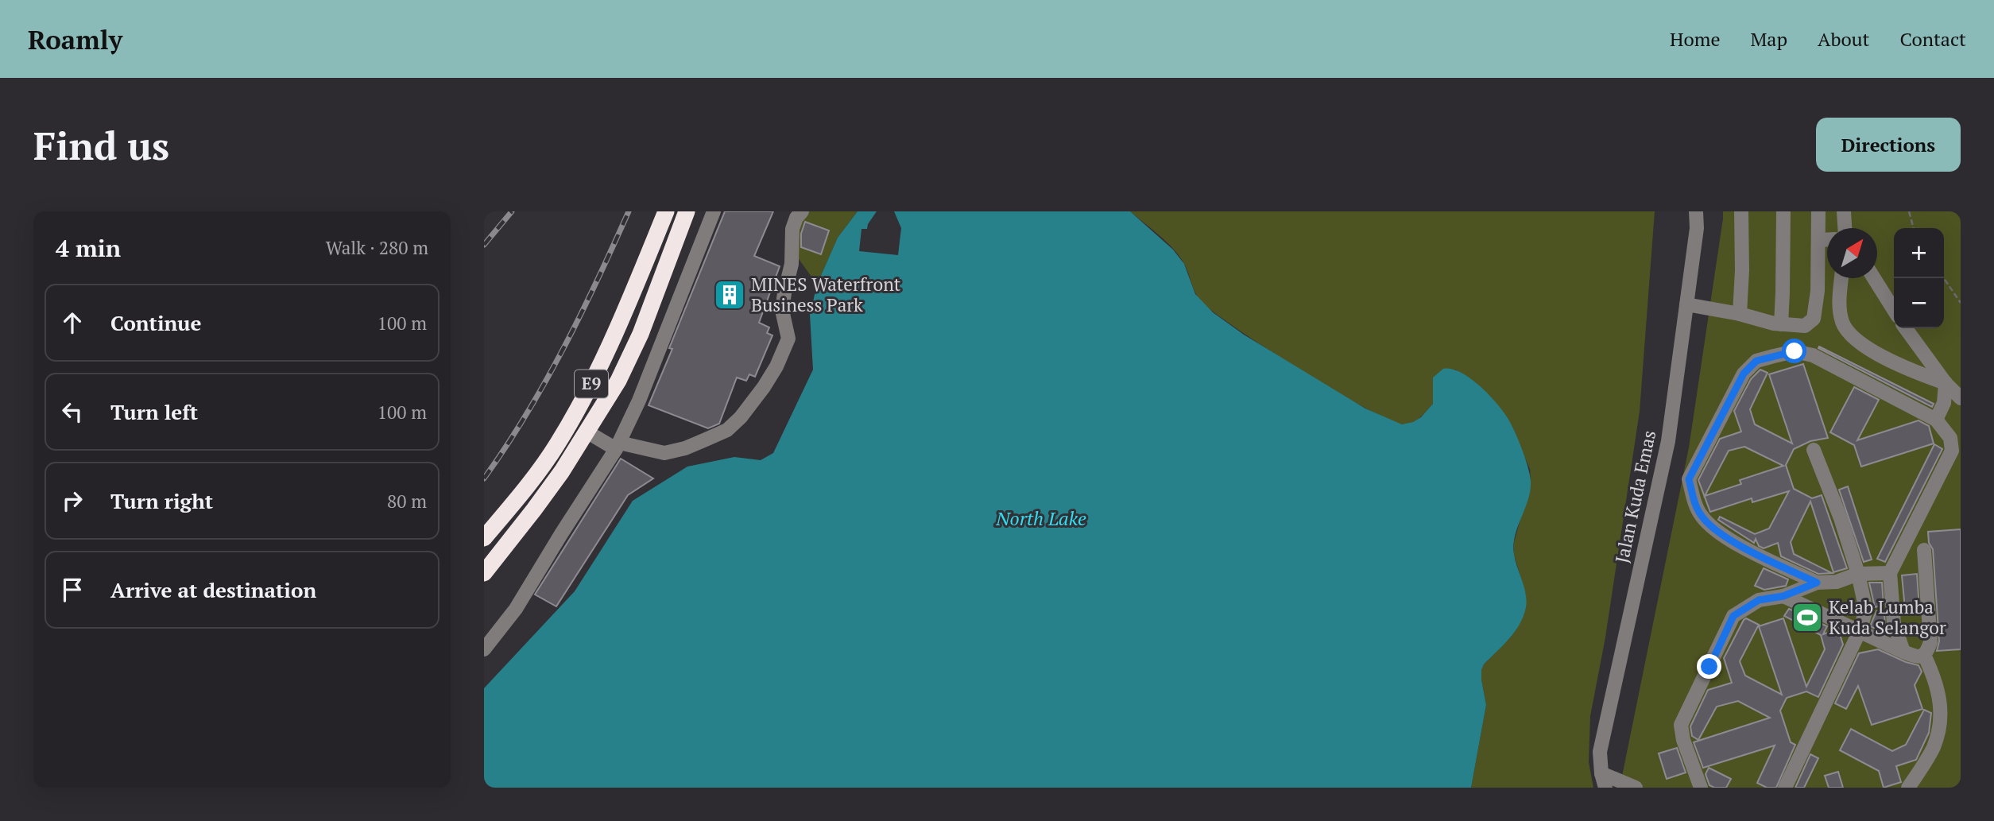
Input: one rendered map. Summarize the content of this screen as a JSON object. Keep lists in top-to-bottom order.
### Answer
{
  "streets": {
    "highway": ["E9"],
    "street": ["Jalan Kuda Emas"]
  },
  "water": ["North Lake"],
  "places": {
    "building": ["MINES Waterfront Business Park"],
    "sports": ["Kelab Lumba Kuda Selangor"]
  },
  "north": "top right",
  "page": {
    "header": "Roamly",
    "nav": [
      "Home",
      "Map",
      "About",
      "Contact"
    ],
    "buttons": "Directions",
    "title": "Find us",
    "heading": ["4 min", "Walk · 280 m"],
    "map_buttons": ["+", "−"],
    "list": [
      ["Continue", "100 m"],
      ["Turn left", "100 m"],
      ["Turn right", "80 m"],
      "Arrive at destination"
    ]
  }
}
